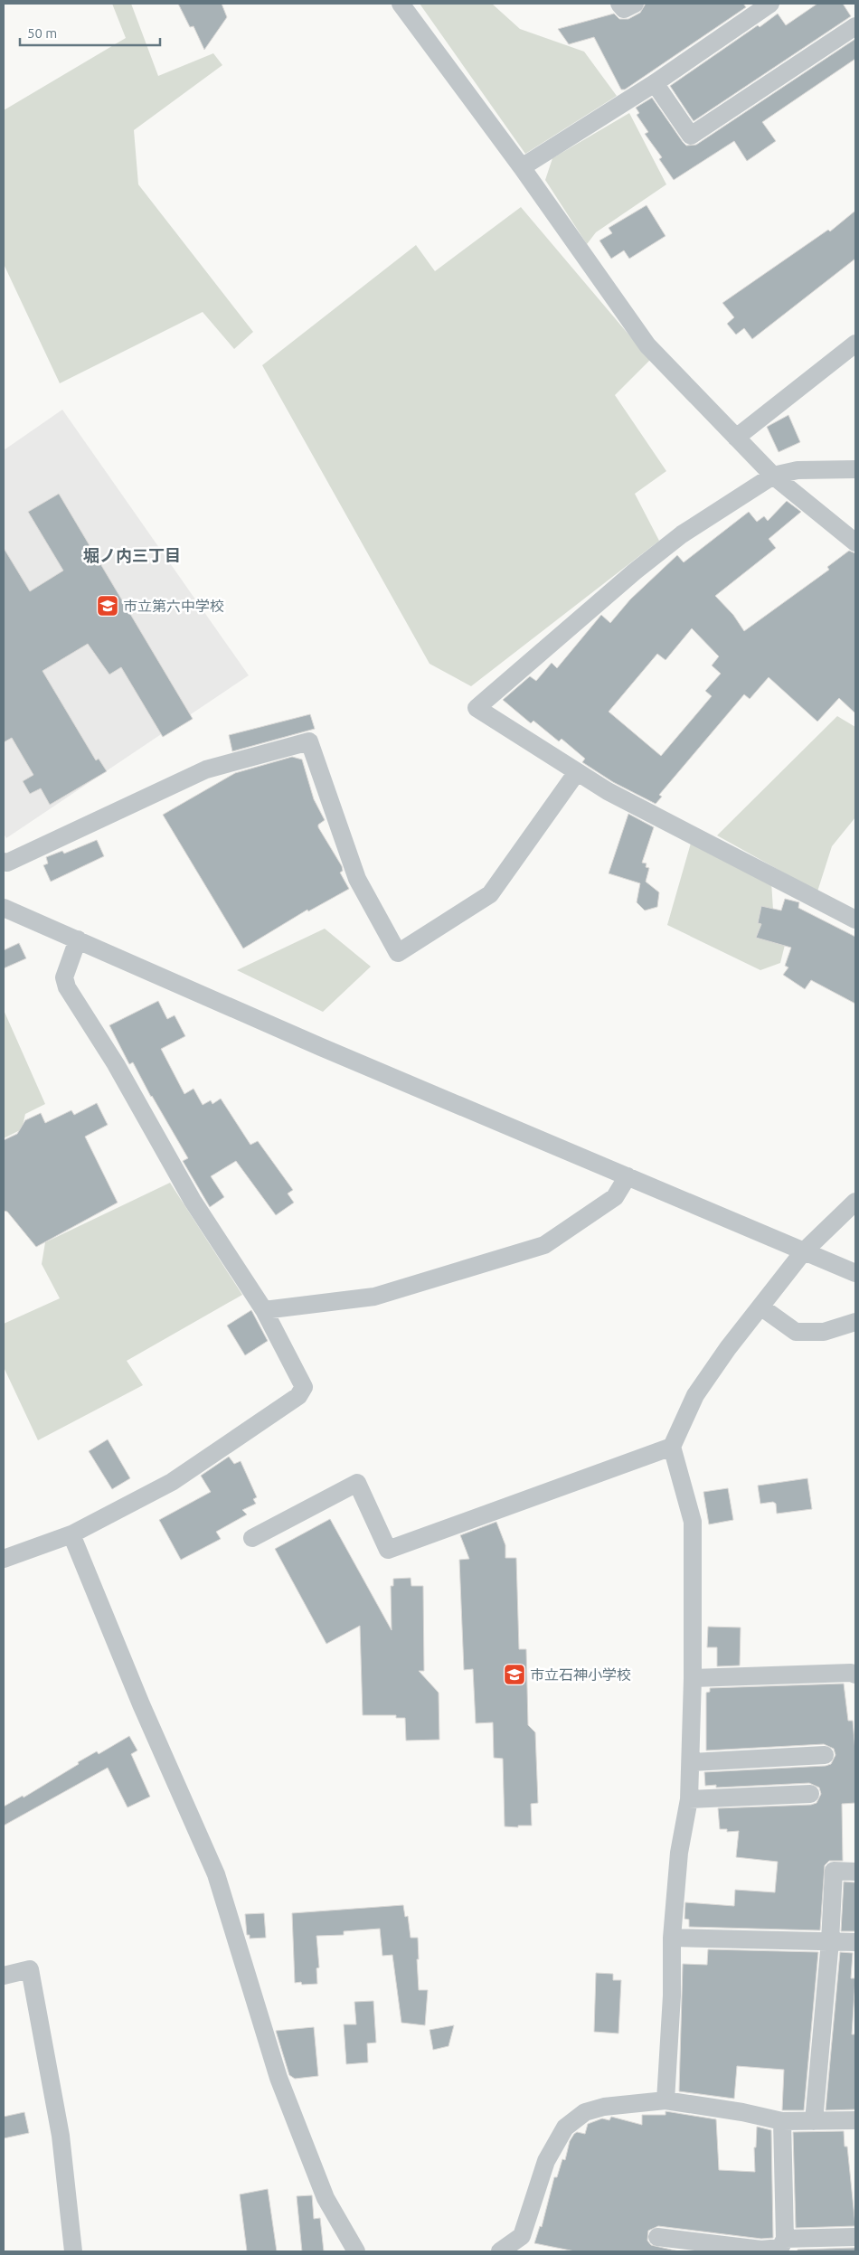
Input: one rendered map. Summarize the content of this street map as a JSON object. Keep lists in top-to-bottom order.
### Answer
{
  "districts": ["堀ノ内三丁目"],
  "places": {
    "school or university": ["市立第六中学校", "市立石神小学校"]
  },
  "scale_bar": "50 m"
}
